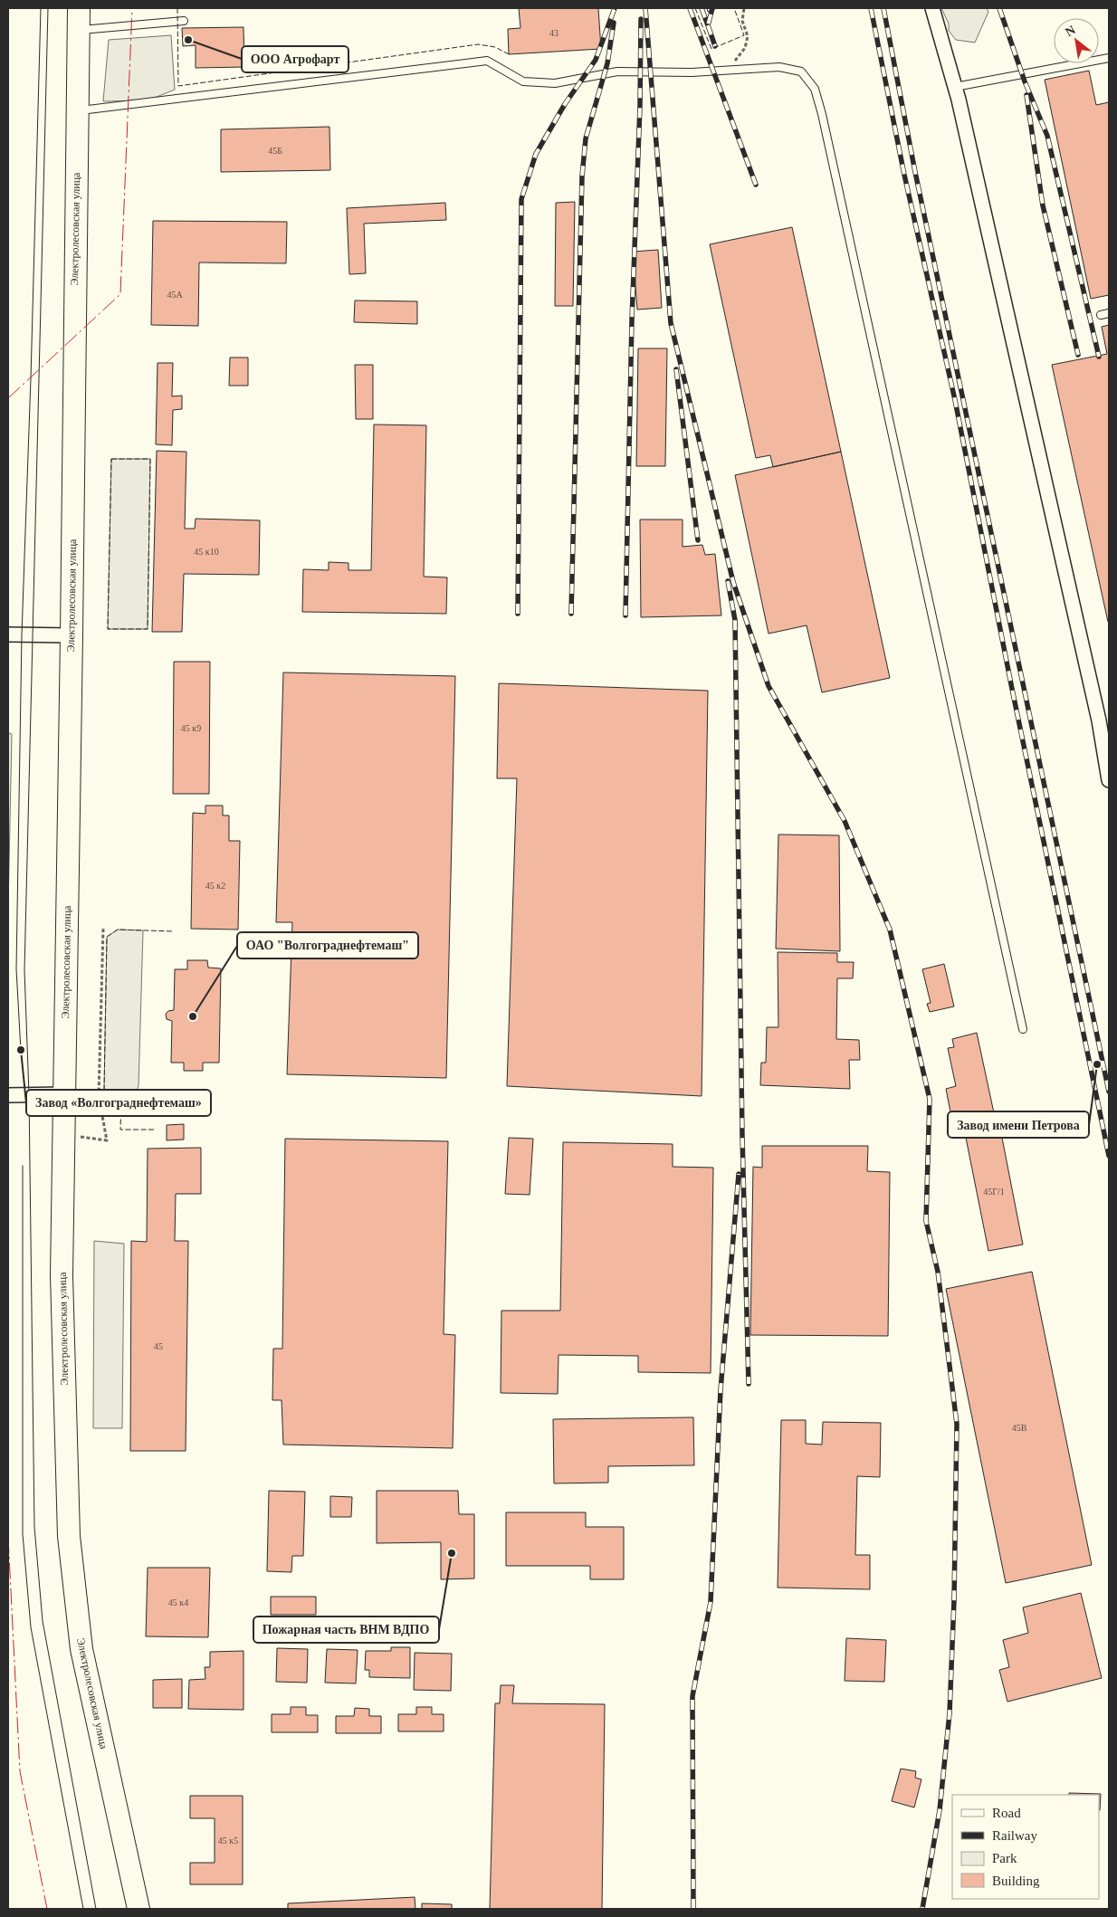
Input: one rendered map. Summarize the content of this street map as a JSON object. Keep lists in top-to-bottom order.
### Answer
{
  "streets": {
    "main road": ["Электролесовская улица"]
  },
  "places": [
    "ООО Агрофарт",
    "ОАО \"Волгограднефтемаш\"",
    "Завод «Волгограднефтемаш»",
    "Завод имени Петрова",
    "Пожарная часть ВНМ ВДПО"
  ],
  "house_numbers": [
    "43",
    "45Б",
    "45А",
    "45 к10",
    "45 к9",
    "45 к2",
    "45Г/1",
    "45",
    "45В",
    "45 к4",
    "45 к5"
  ],
  "legend": [
    "Road",
    "Railway",
    "Park",
    "Building"
  ],
  "north": "top left"
}
